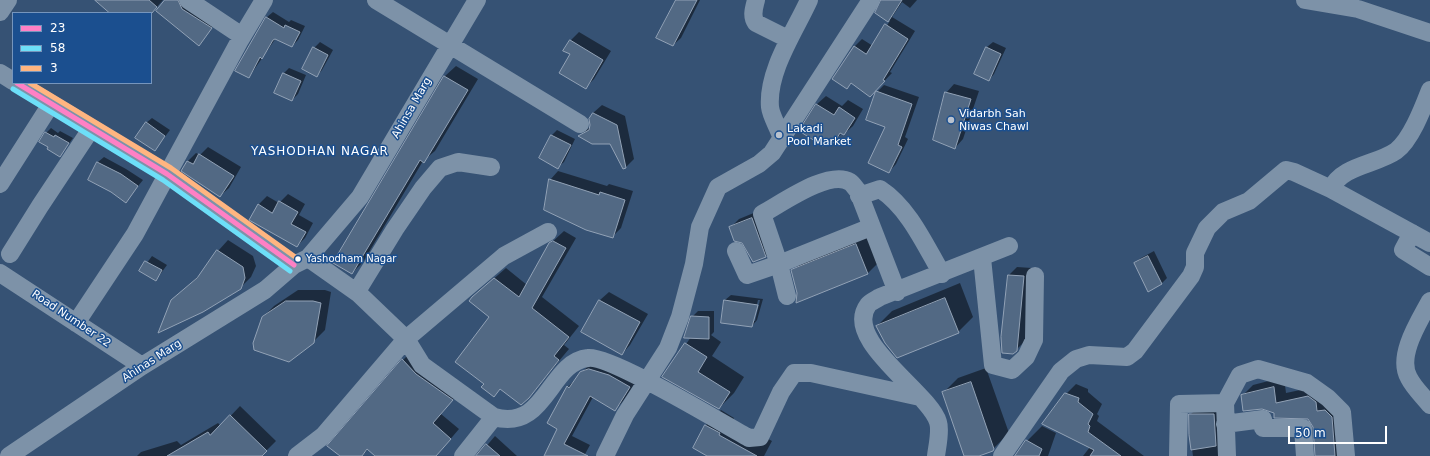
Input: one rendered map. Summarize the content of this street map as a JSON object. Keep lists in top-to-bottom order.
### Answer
{
  "streets": {
    "street": ["Ahinsa Marg", "Road Number 22", "Ahinas Marg"]
  },
  "crossings": [
    ["Ahinsa Marg", "Ahinas Marg"],
    ["Road Number 22", "Ahinas Marg"]
  ],
  "districts": ["YASHODHAN NAGAR"],
  "places": ["Vidarbh Sah Niwas Chawl", "Lakadi Pool Market", "Yashodham Nagar"],
  "lines": ["transit line 23", "transit line 3", "transit line 58"],
  "legend": ["23", "58", "3"],
  "scale_bar": "50 m"
}
